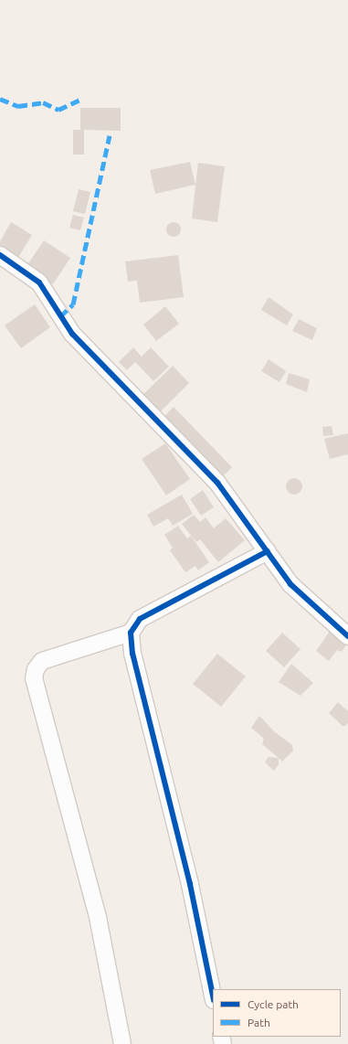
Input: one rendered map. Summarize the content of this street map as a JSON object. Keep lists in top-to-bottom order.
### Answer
{
  "legend": ["Cycle path", "Path"]
}
